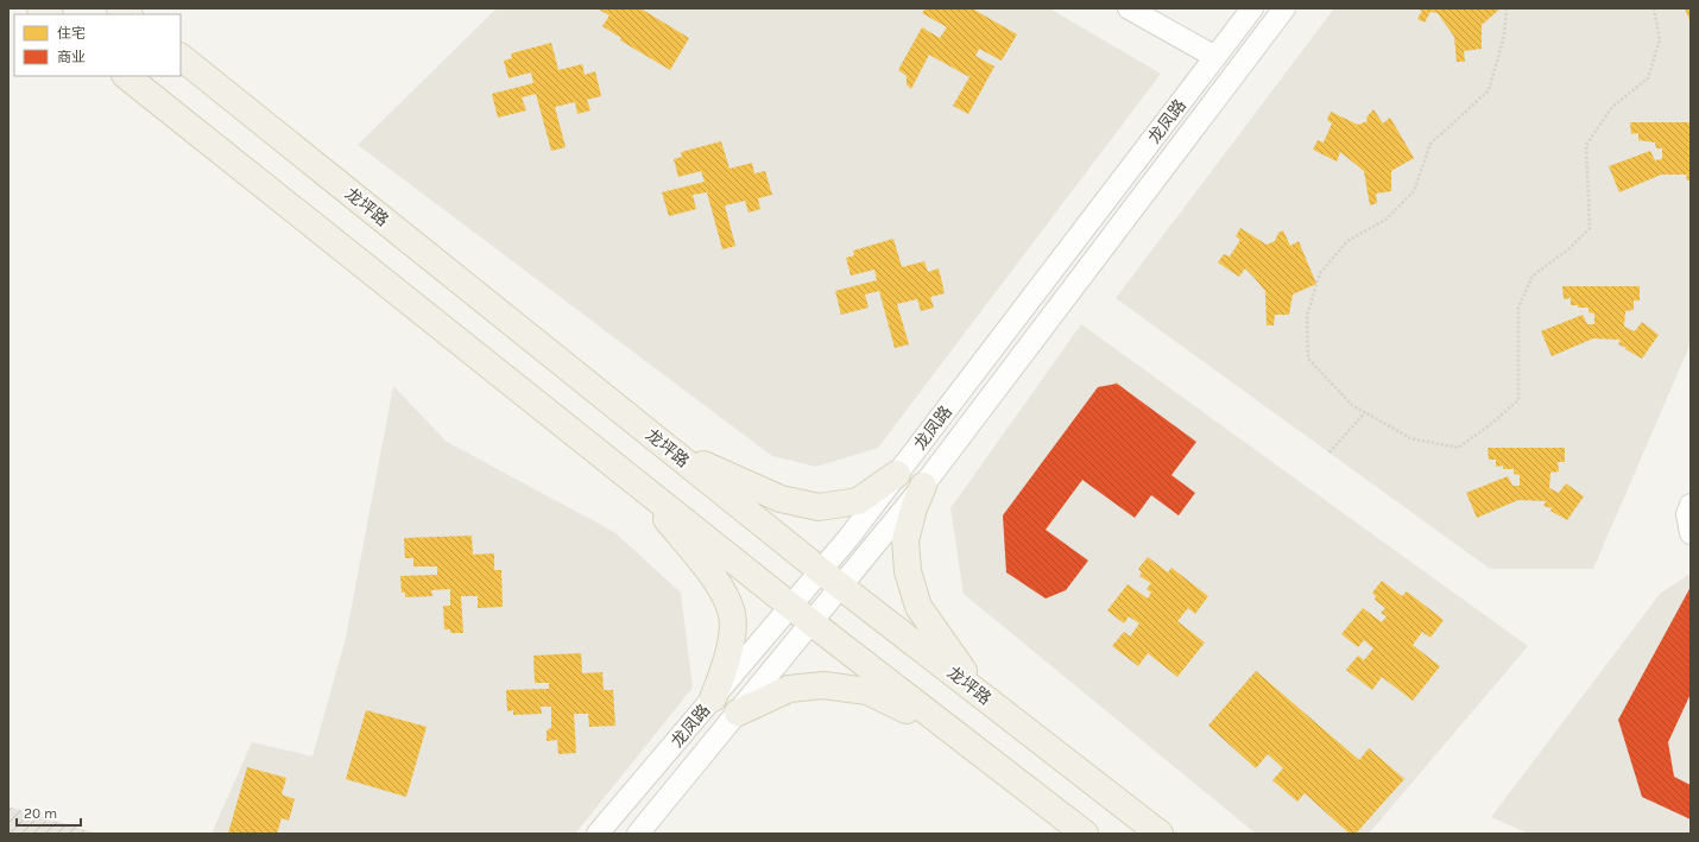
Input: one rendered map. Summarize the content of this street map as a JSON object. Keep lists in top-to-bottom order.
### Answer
{
  "streets": {
    "main road": ["龙坪路"],
    "street": ["龙凤路"]
  },
  "crossings": [
    ["龙凤路", "龙坪路"]
  ],
  "legend": ["住宅", "商业"],
  "scale_bar": "20 m"
}
